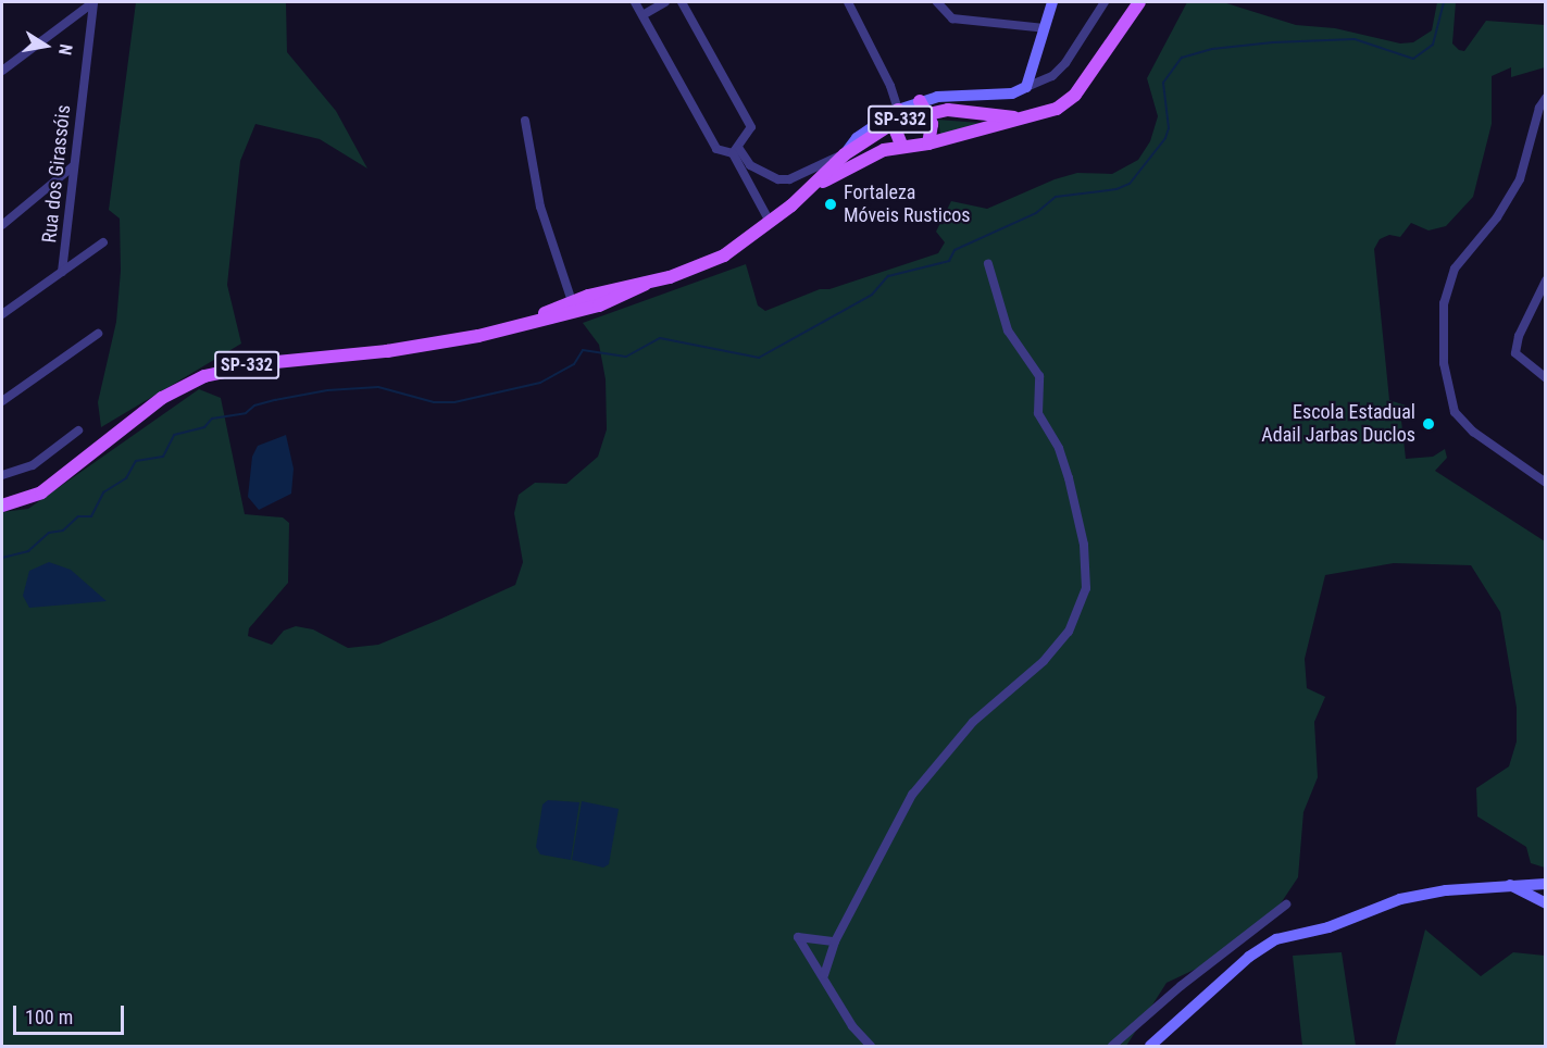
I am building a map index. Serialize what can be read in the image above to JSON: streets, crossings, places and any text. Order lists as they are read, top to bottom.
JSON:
{
  "streets": {
    "main road": ["SP-332"],
    "street": ["Rua dos Girassóis"]
  },
  "places": ["Fortaleza Móveis Rusticos", "Escola Estadual Adail Jarbas Duclos"],
  "scale_bar": "100 m",
  "north": "right"
}
